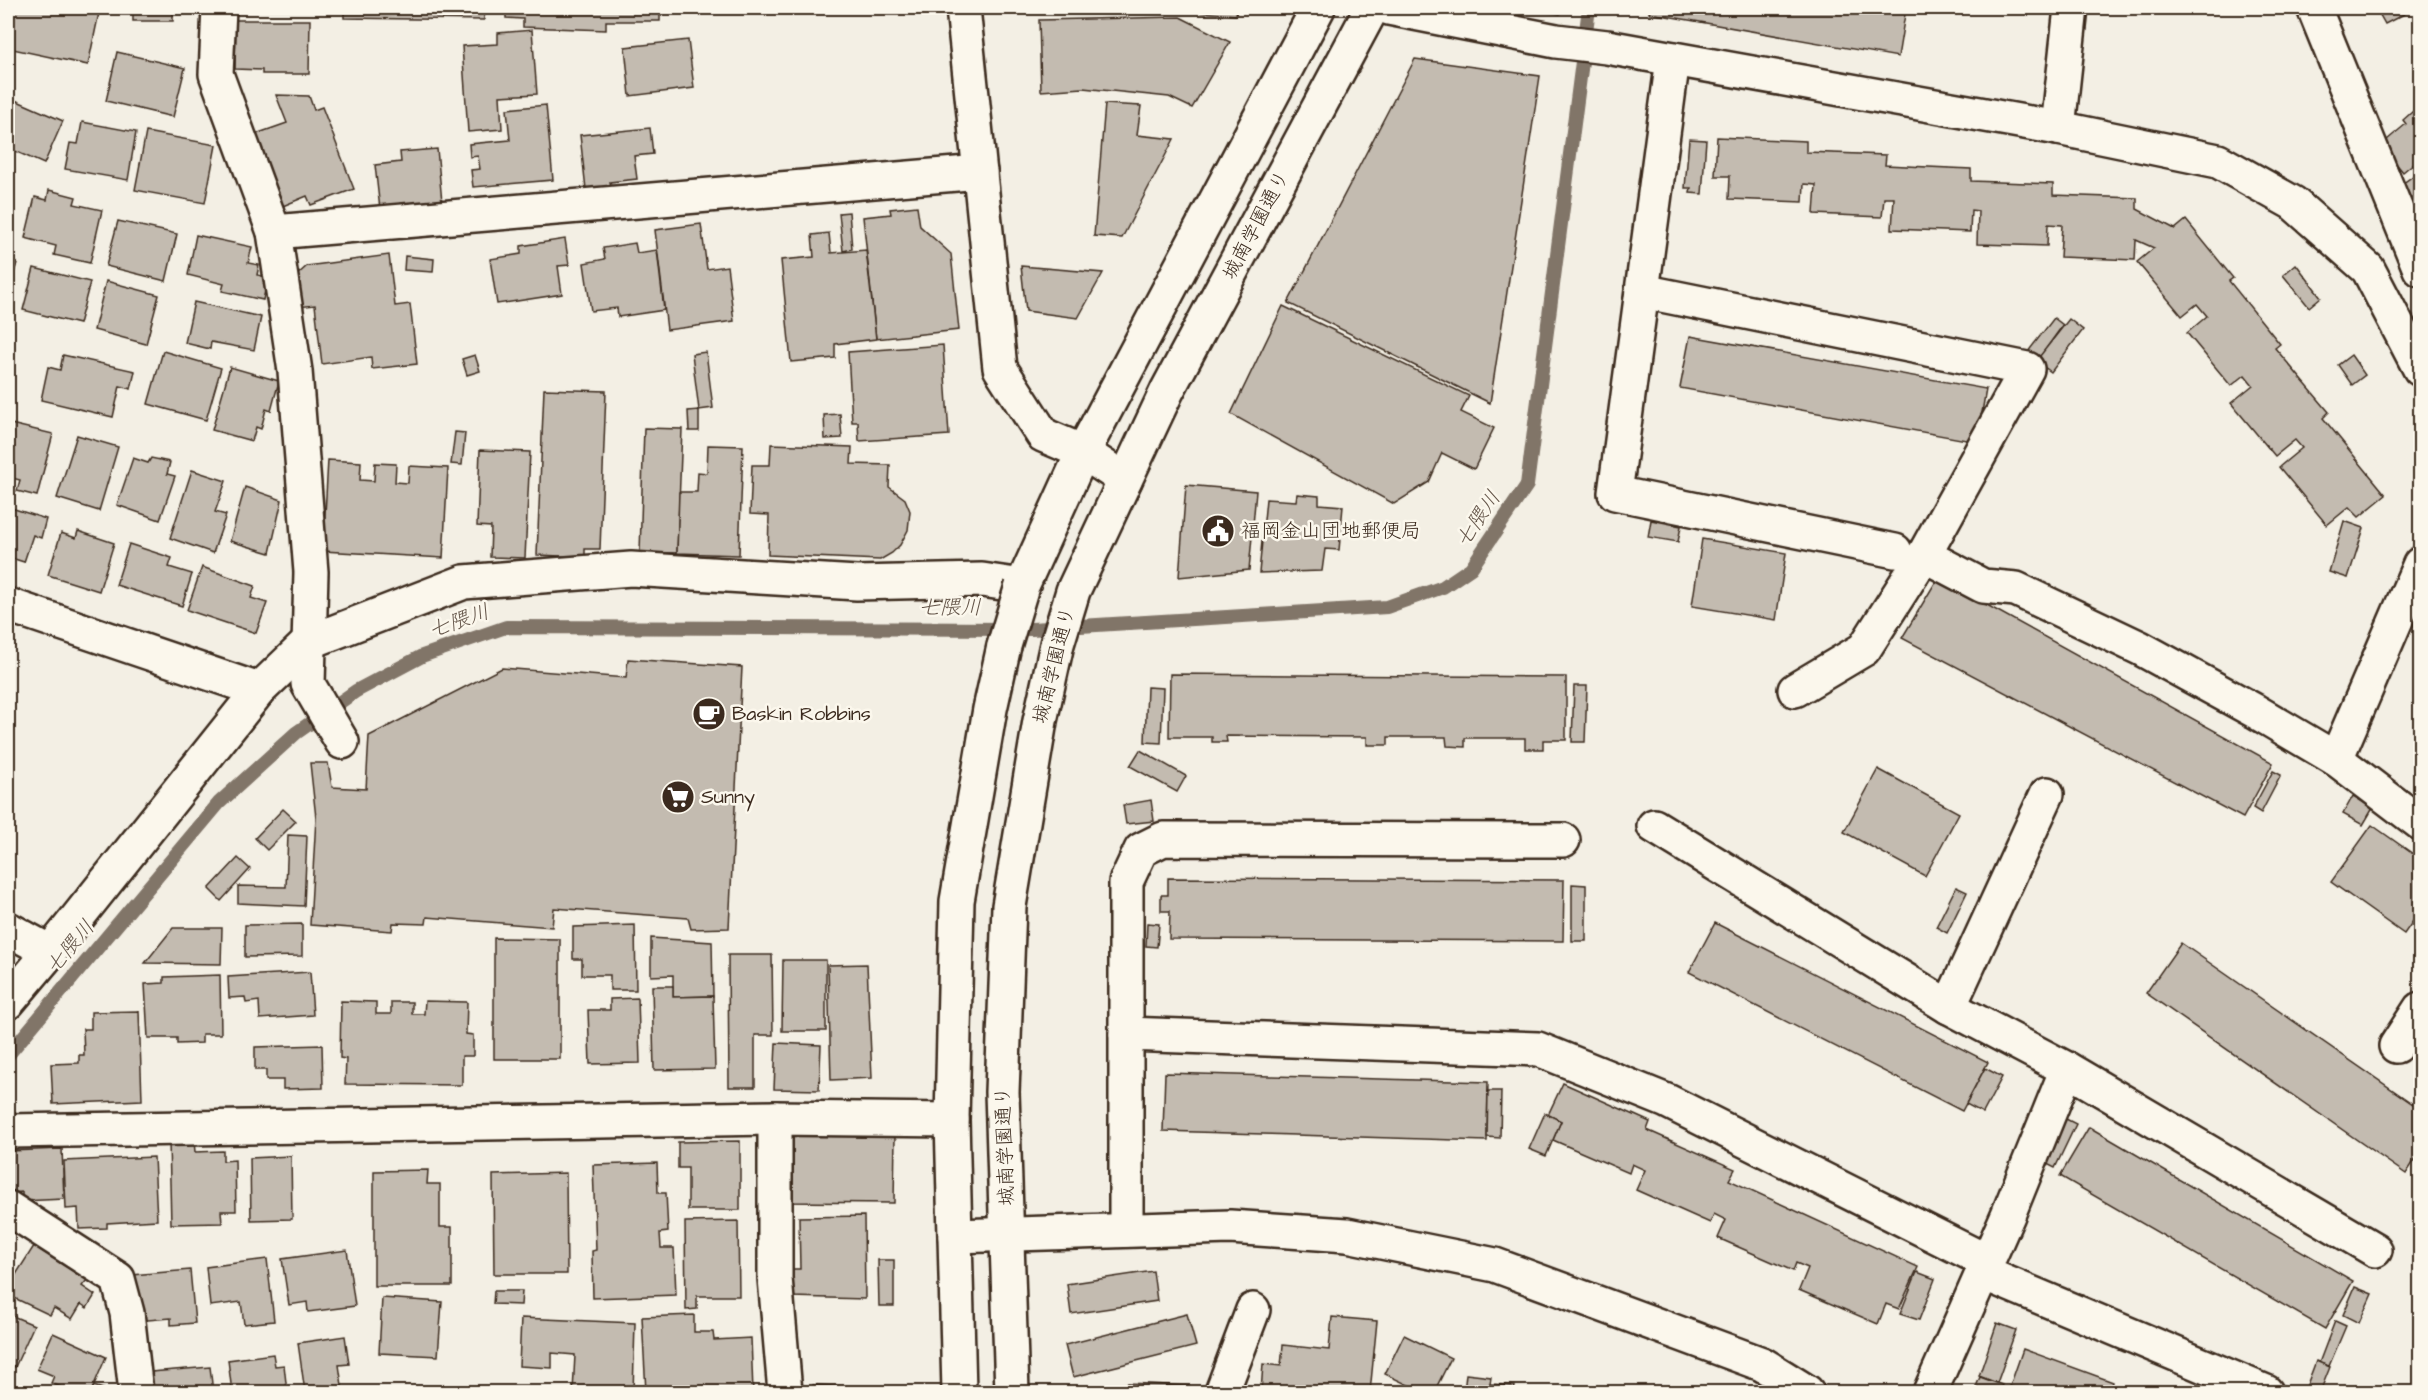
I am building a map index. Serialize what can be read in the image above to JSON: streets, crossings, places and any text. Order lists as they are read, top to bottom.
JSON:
{
  "streets": {
    "street": ["城南学園通り"]
  },
  "water": ["七隈川"],
  "places": {
    "public building": ["福岡金山団地郵便局"],
    "cafe": ["Baskin Robbins"],
    "supermarket": ["Sunny"]
  }
}
